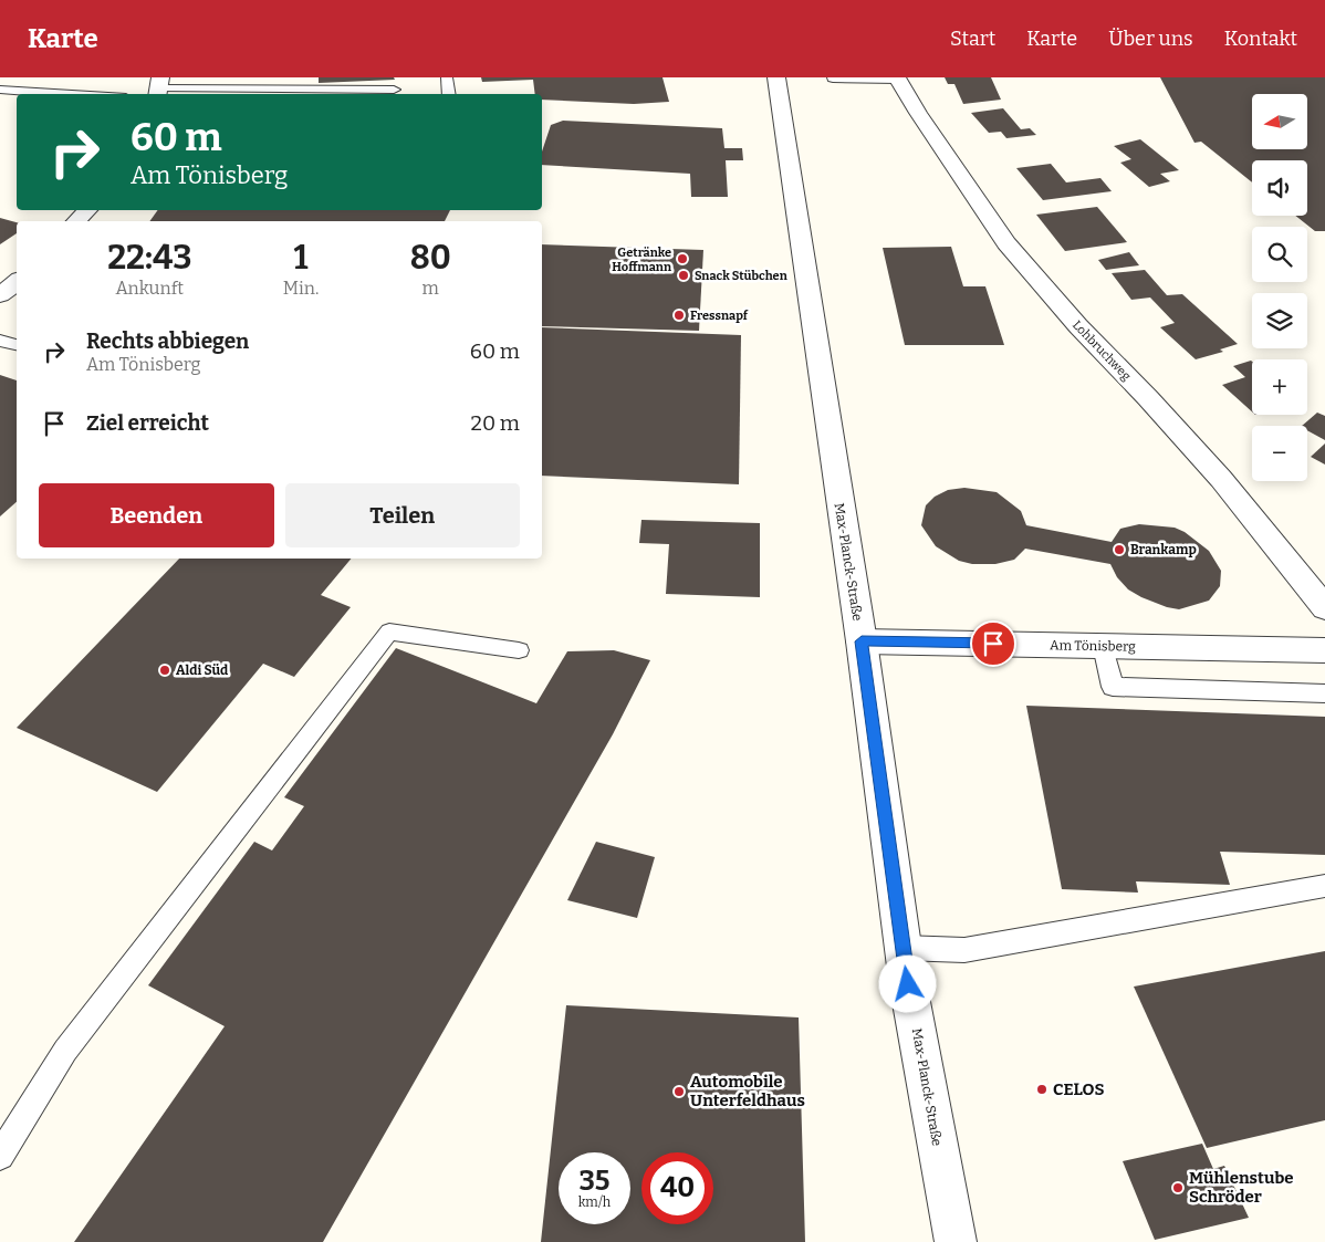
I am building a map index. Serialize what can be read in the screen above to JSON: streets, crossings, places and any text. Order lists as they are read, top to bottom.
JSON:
{
  "streets": {
    "street": ["Lohbruchweg", "Max-Planck-Straße", "Am Tönisberg"]
  },
  "crossings": [
    ["Max-Planck-Straße", "Am Tönisberg"]
  ],
  "places": [
    "Getränke Hoffmann",
    "Snack Stübchen",
    "Fressnapf",
    "Brankamp",
    "Aldi Süd",
    "CELOS",
    "Automobile Unterfeldhaus",
    "Mühlenstube Schröder"
  ],
  "north": "left",
  "page": {
    "header": "Karte",
    "nav": [
      "Start",
      "Karte",
      "Über uns",
      "Kontakt"
    ],
    "map_buttons": ["+", "−"],
    "turn": ["60 m", "Am Tönisberg"],
    "eta": [
      "22:43",
      "Ankunft",
      "1",
      "Min.",
      "80",
      "m"
    ],
    "list": [
      {
        "name": "Rechts abbiegen",
        "note": "Am Tönisberg",
        "value": "60 m"
      },
      {
        "name": "Ziel erreicht",
        "value": "20 m"
      }
    ],
    "buttons": ["Beenden", "Teilen"],
    "speed": "35 km/h",
    "limit": "40"
  }
}
